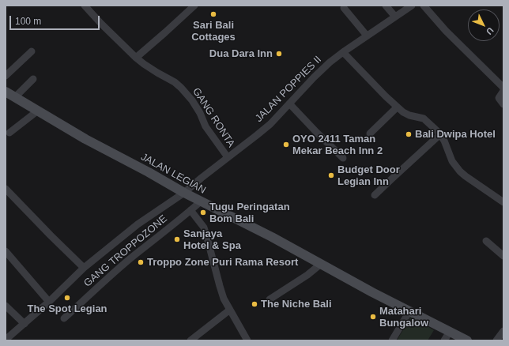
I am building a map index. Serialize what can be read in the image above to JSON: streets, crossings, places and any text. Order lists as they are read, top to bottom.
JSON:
{
  "streets": {
    "main road": ["JALAN LEGIAN"],
    "street": ["JALAN POPPIES II", "GANG RONTA", "GANG TROPPOZONE"]
  },
  "crossings": [
    ["JALAN POPPIES II", "GANG RONTA"],
    ["JALAN POPPIES II", "JALAN LEGIAN"],
    ["JALAN LEGIAN", "GANG TROPPOZONE"]
  ],
  "places": [
    "Sari Bali Cottages",
    "Dua Dara Inn",
    "Bali Dwipa Hotel",
    "OYO 2411 Taman Mekar Beach Inn 2",
    "Budget Door Legian Inn",
    "Tugu Peringatan Bom Bali",
    "Sanjaya Hotel & Spa",
    "Troppo Zone Puri Rama Resort",
    "The Spot Legian",
    "The Niche Bali",
    "Matahari Bungalow"
  ],
  "scale_bar": "100 m",
  "north": "bottom right"
}
